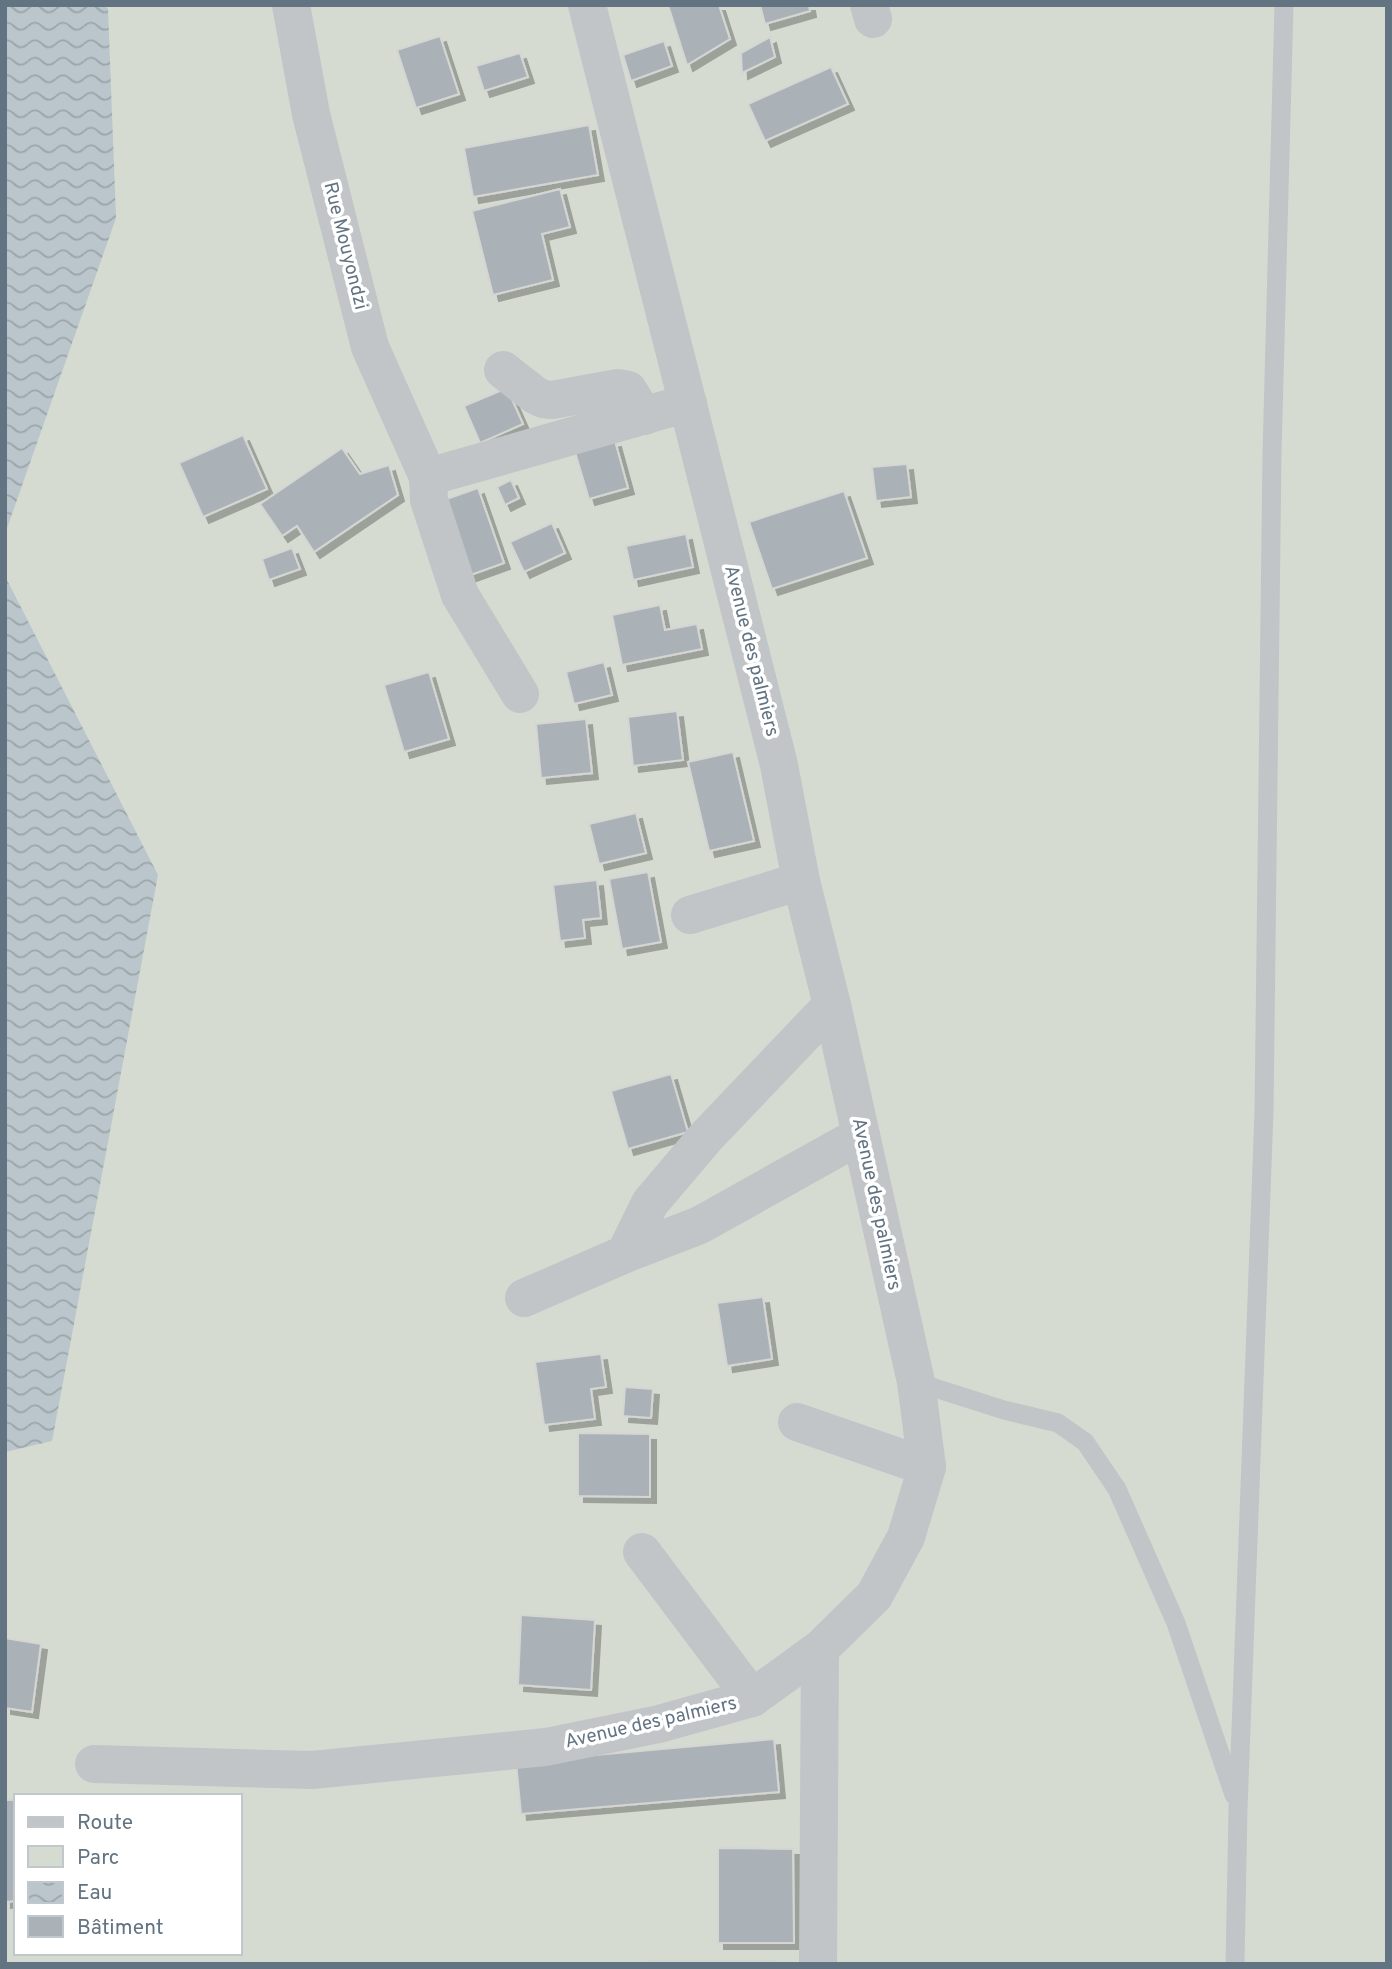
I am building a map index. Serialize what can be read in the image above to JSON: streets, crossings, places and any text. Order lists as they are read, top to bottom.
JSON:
{
  "streets": {
    "street": ["Rue Mouyondzi", "Avenue des palmiers"]
  },
  "legend": [
    "Route",
    "Parc",
    "Eau",
    "Bâtiment"
  ]
}
